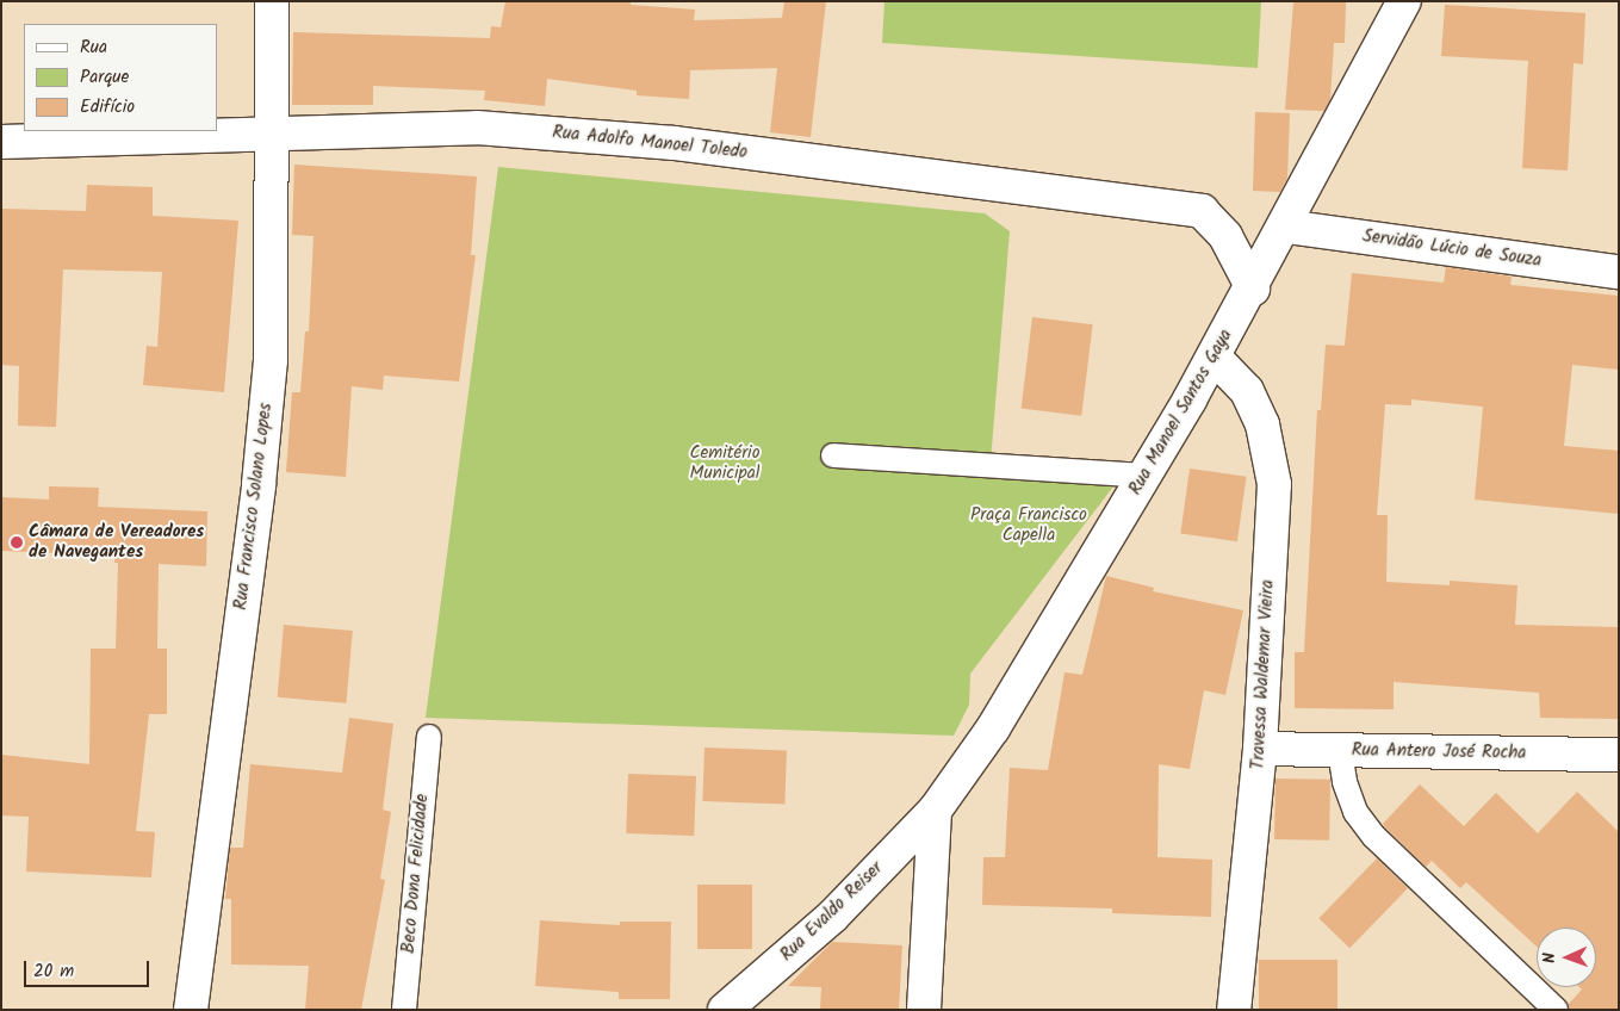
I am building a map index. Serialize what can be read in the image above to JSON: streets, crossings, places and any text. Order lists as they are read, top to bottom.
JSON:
{
  "streets": {
    "street": [
      "Rua Adolfo Manoel Toledo",
      "Servidão Lúcio de Souza",
      "Rua Manoel Santos Gaya",
      "Rua Francisco Solano Lopes",
      "Travessa Waldemar Vieira",
      "Rua Antero José Rocha",
      "Rua Evaldo Reiser"
    ],
    "lane": ["Beco Dona Felicidade"]
  },
  "crossings": [
    ["Rua Adolfo Manoel Toledo", "Rua Manoel Santos Gaya"],
    ["Rua Adolfo Manoel Toledo", "Rua Francisco Solano Lopes"],
    ["Servidão Lúcio de Souza", "Rua Manoel Santos Gaya"],
    ["Rua Manoel Santos Gaya", "Travessa Waldemar Vieira"],
    ["Rua Manoel Santos Gaya", "Rua Evaldo Reiser"],
    ["Travessa Waldemar Vieira", "Rua Antero José Rocha"]
  ],
  "parks": ["Cemitério Municipal", "Praça Francisco Capella"],
  "places": ["Câmara de Vereadores de Navegantes"],
  "legend": ["Rua", "Parque", "Edifício"],
  "scale_bar": "20 m",
  "north": "left"
}
